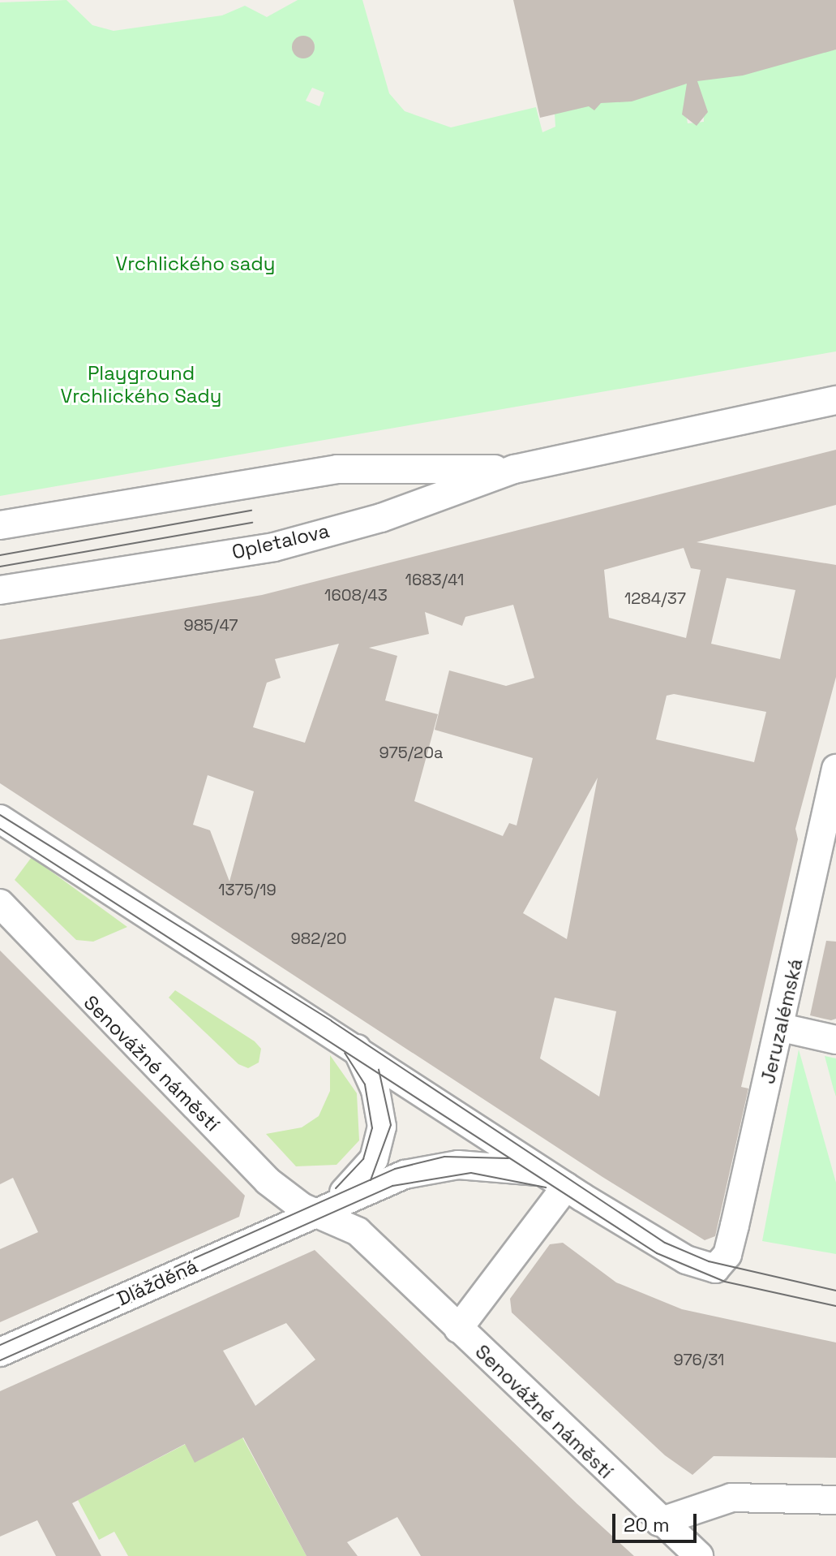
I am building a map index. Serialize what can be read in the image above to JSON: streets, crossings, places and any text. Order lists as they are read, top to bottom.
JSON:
{
  "streets": {
    "street": [
      "Opletalova",
      "Jeruzalémská",
      "Senovážné náměstí",
      "Dlážděná"
    ]
  },
  "crossings": [
    ["Jeruzalémská", "Senovážné náměstí"],
    ["Senovážné náměstí", "Dlážděná"]
  ],
  "parks": ["Vrchlického sady", "Playground Vrchlického Sady"],
  "house_numbers": [
    "1683/41",
    "1608/43",
    "1284/37",
    "985/47",
    "975/20a",
    "1375/19",
    "982/20",
    "976/31"
  ],
  "scale_bar": "20 m"
}
